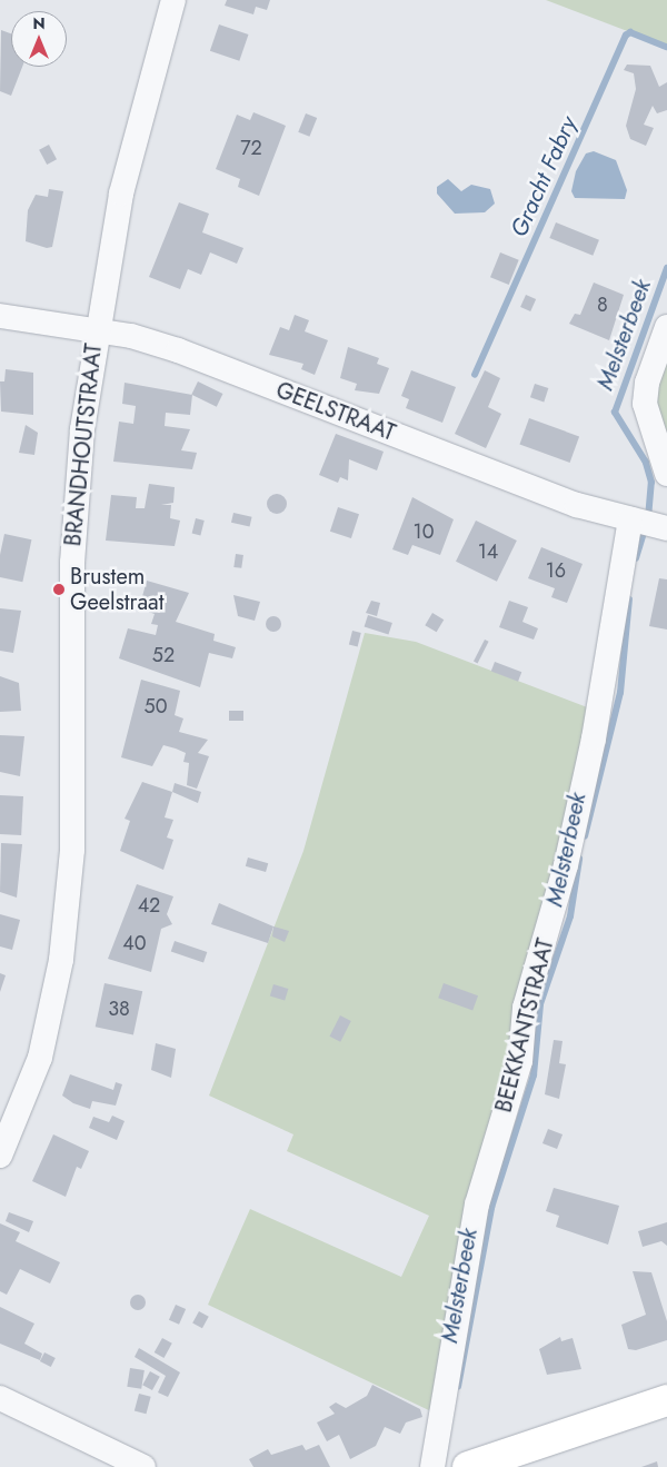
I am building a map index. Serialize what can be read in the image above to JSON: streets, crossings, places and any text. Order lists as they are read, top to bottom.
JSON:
{
  "streets": {
    "street": ["GEELSTRAAT", "BRANDHOUTSTRAAT", "BEEKKANTSTRAAT"]
  },
  "crossings": [
    ["GEELSTRAAT", "BRANDHOUTSTRAAT"],
    ["GEELSTRAAT", "BEEKKANTSTRAAT"]
  ],
  "water": ["Gracht Fabry", "Melsterbeek"],
  "places": ["Brustem Geelstraat"],
  "house_numbers": [
    "72",
    "8",
    "10",
    "14",
    "16",
    "52",
    "50",
    "42",
    "40",
    "38"
  ],
  "north": "top"
}
